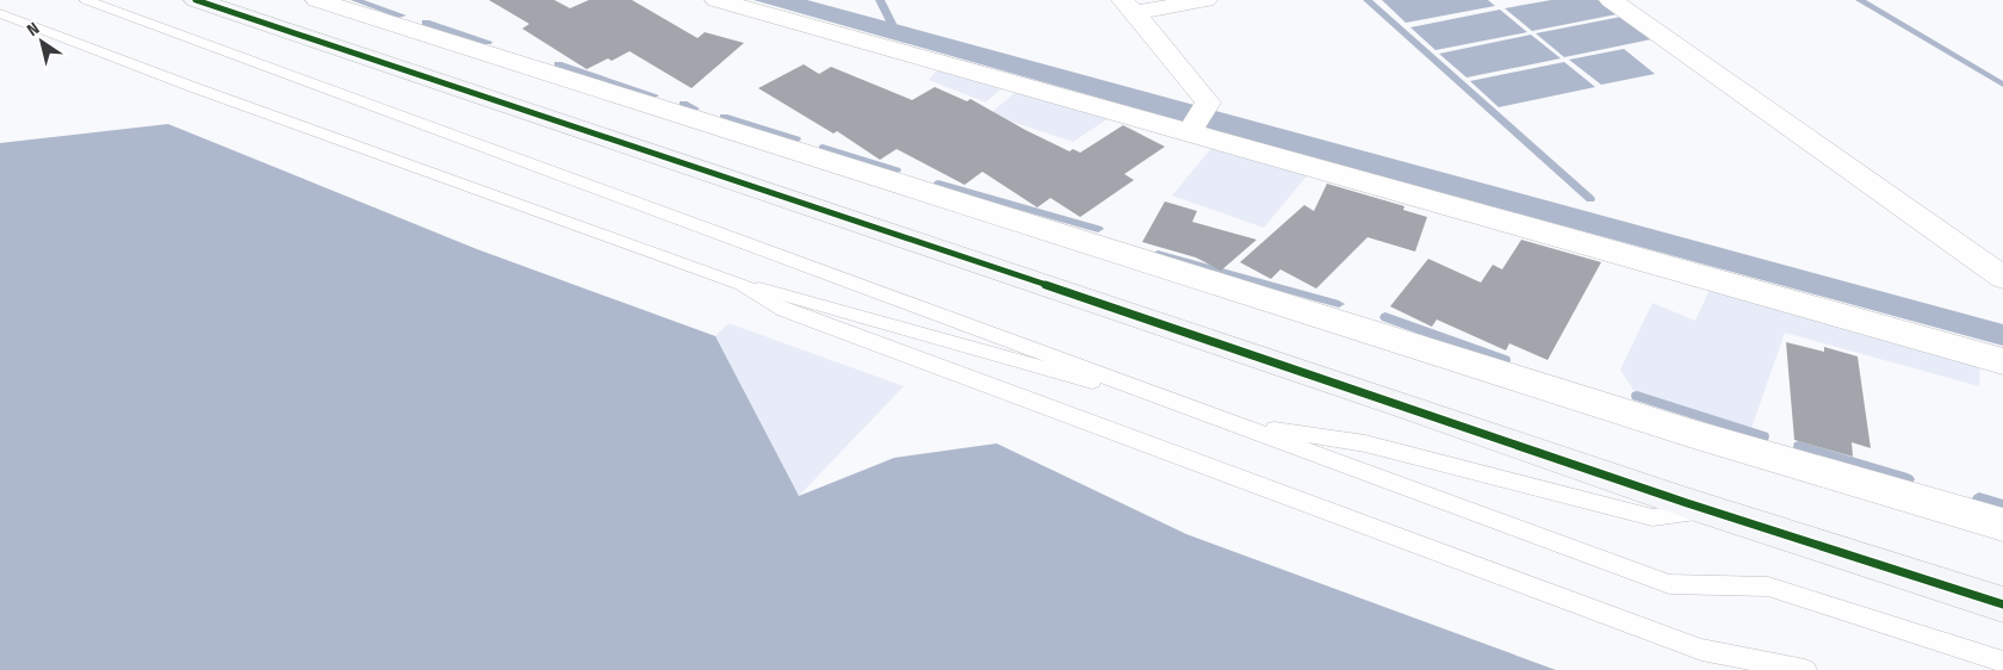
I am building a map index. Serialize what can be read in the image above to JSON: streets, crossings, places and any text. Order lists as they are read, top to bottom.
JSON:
{
  "north": "top left"
}
